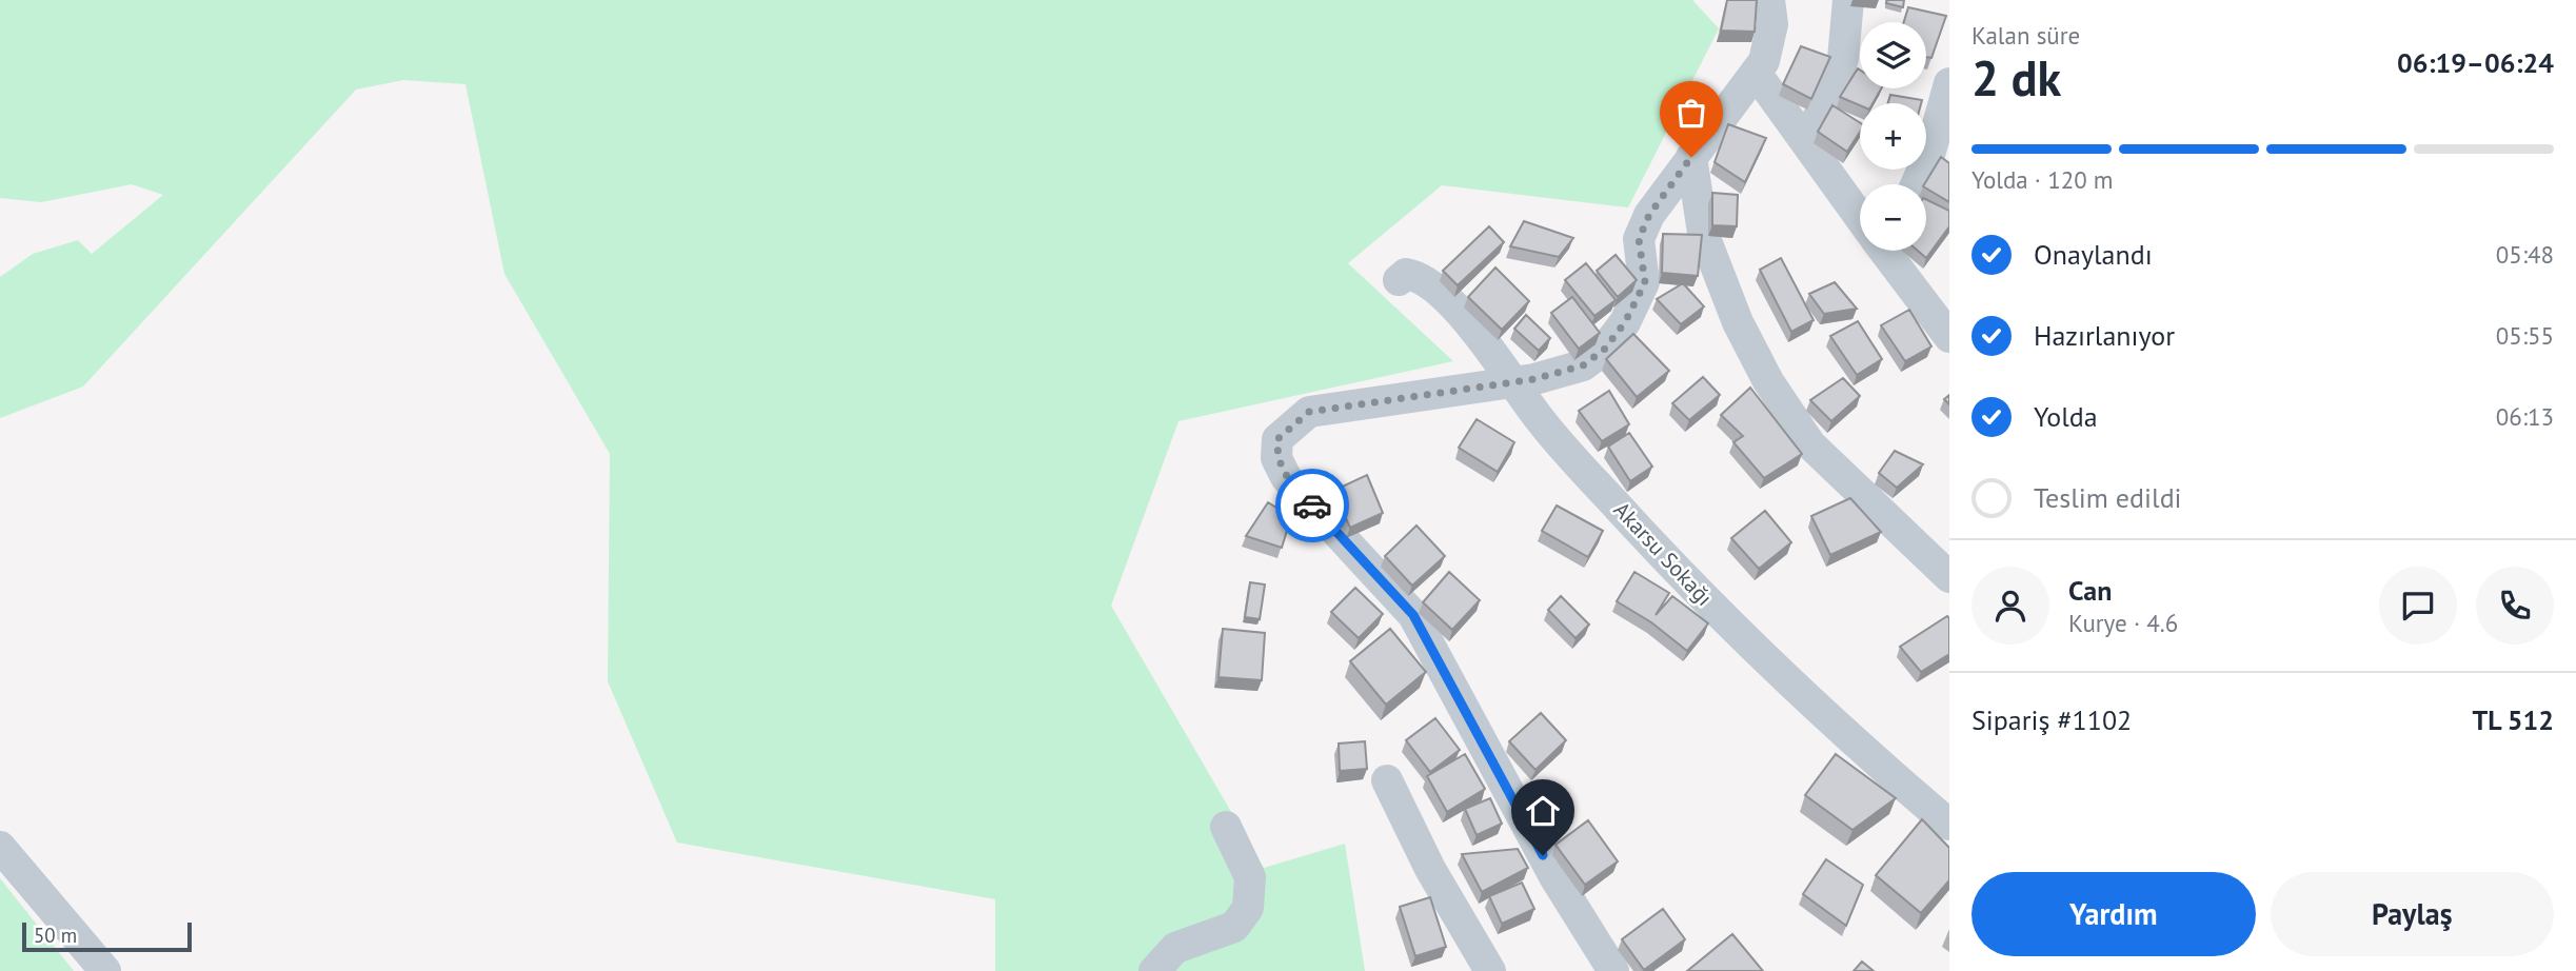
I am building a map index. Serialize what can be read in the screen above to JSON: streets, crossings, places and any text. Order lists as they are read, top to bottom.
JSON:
{
  "streets": {
    "street": ["Akarsu Sokağı"]
  },
  "scale_bar": "50 m",
  "page": {
    "heading": ["2 dk", "Kalan süre", "06:19–06:24"],
    "panel": [
      "Can",
      "Kurye · 4.6",
      "Sipariş #1102",
      "TL 512"
    ],
    "map_buttons": ["+", "−"],
    "bar": "Yolda · 120 m",
    "list": [
      ["Onaylandı", "05:48"],
      ["Hazırlanıyor", "05:55"],
      ["Yolda", "06:13"],
      "Teslim edildi"
    ],
    "buttons": ["Yardım", "Paylaş"],
    "scale": "50 m"
  }
}
